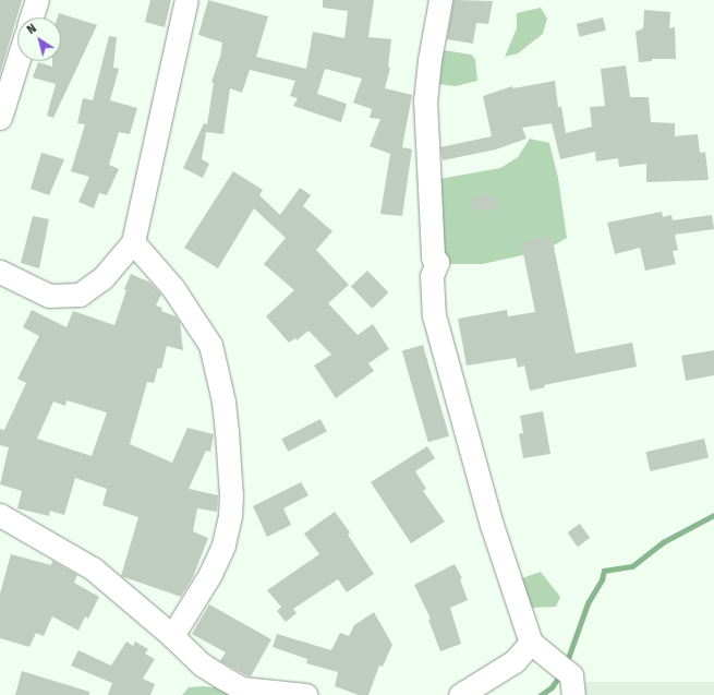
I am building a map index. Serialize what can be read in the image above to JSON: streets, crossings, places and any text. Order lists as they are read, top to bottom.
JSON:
{
  "north": "top left"
}
